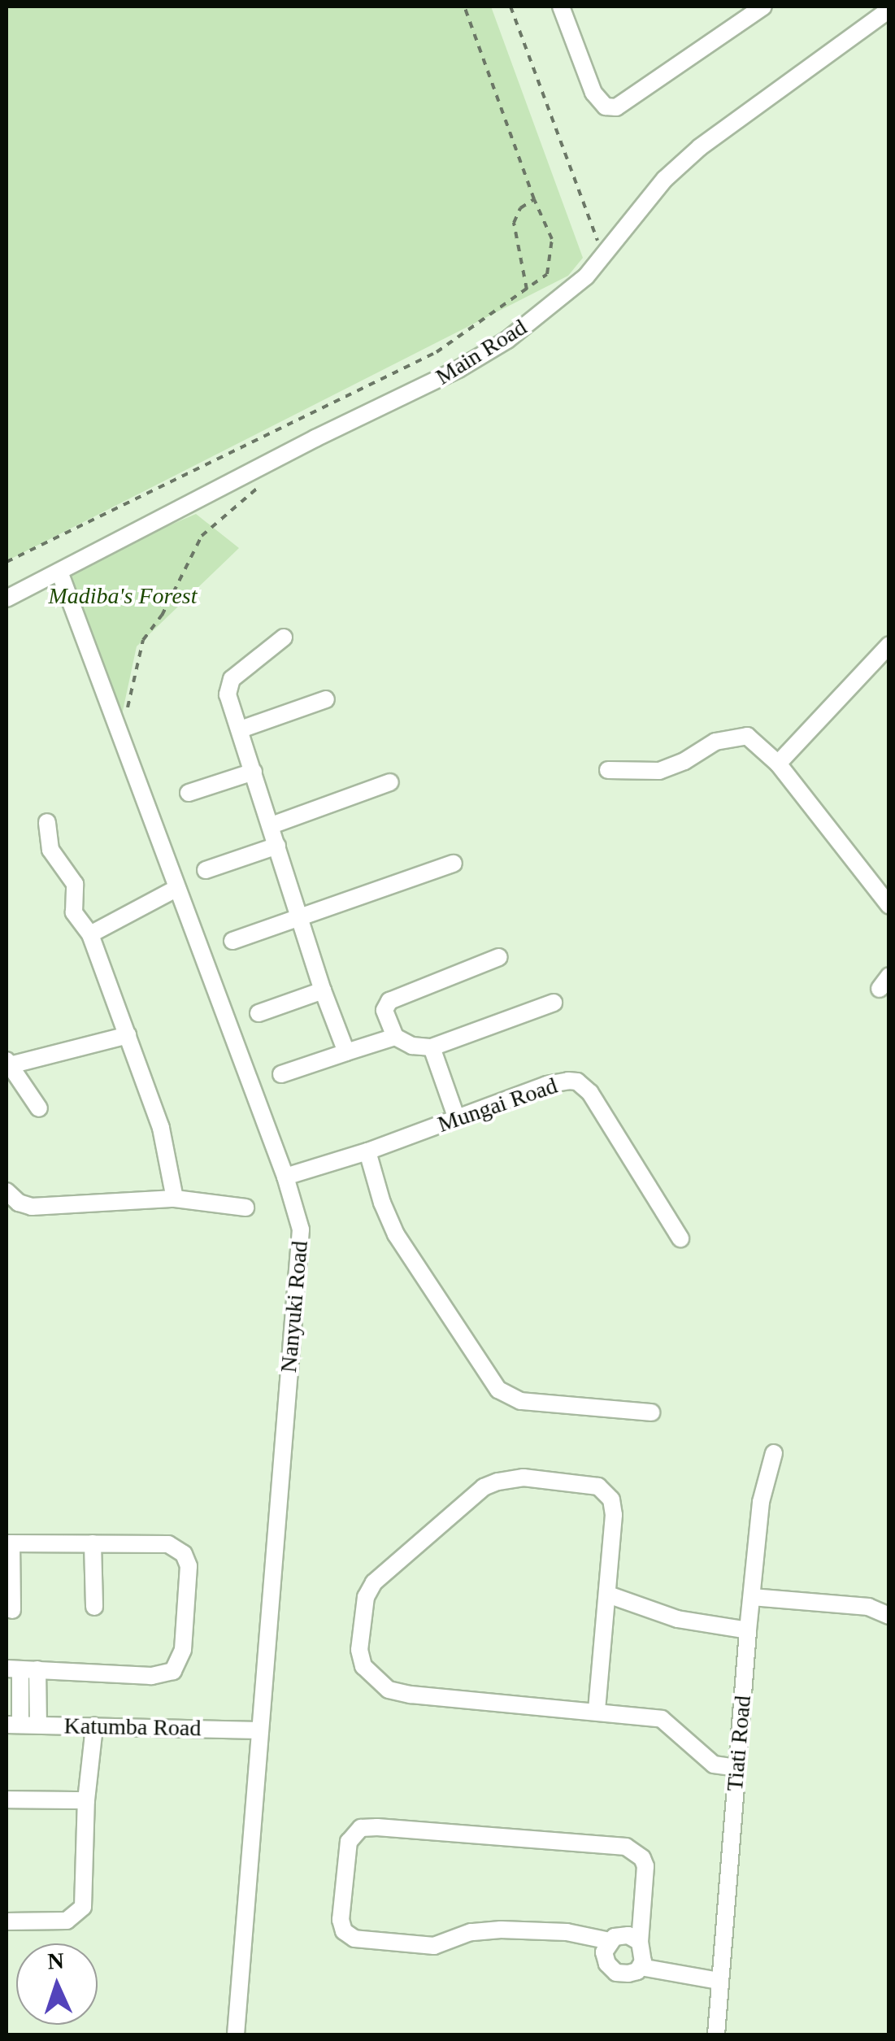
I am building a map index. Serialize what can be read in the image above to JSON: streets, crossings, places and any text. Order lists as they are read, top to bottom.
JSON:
{
  "streets": {
    "street": [
      "Main Road",
      "Mungai Road",
      "Nanyuki Road",
      "Katumba Road",
      "Tiati Road"
    ]
  },
  "crossings": [
    ["Main Road", "Nanyuki Road"],
    ["Mungai Road", "Nanyuki Road"],
    ["Nanyuki Road", "Katumba Road"]
  ],
  "parks": ["Madiba's Forest"],
  "north": "top"
}
